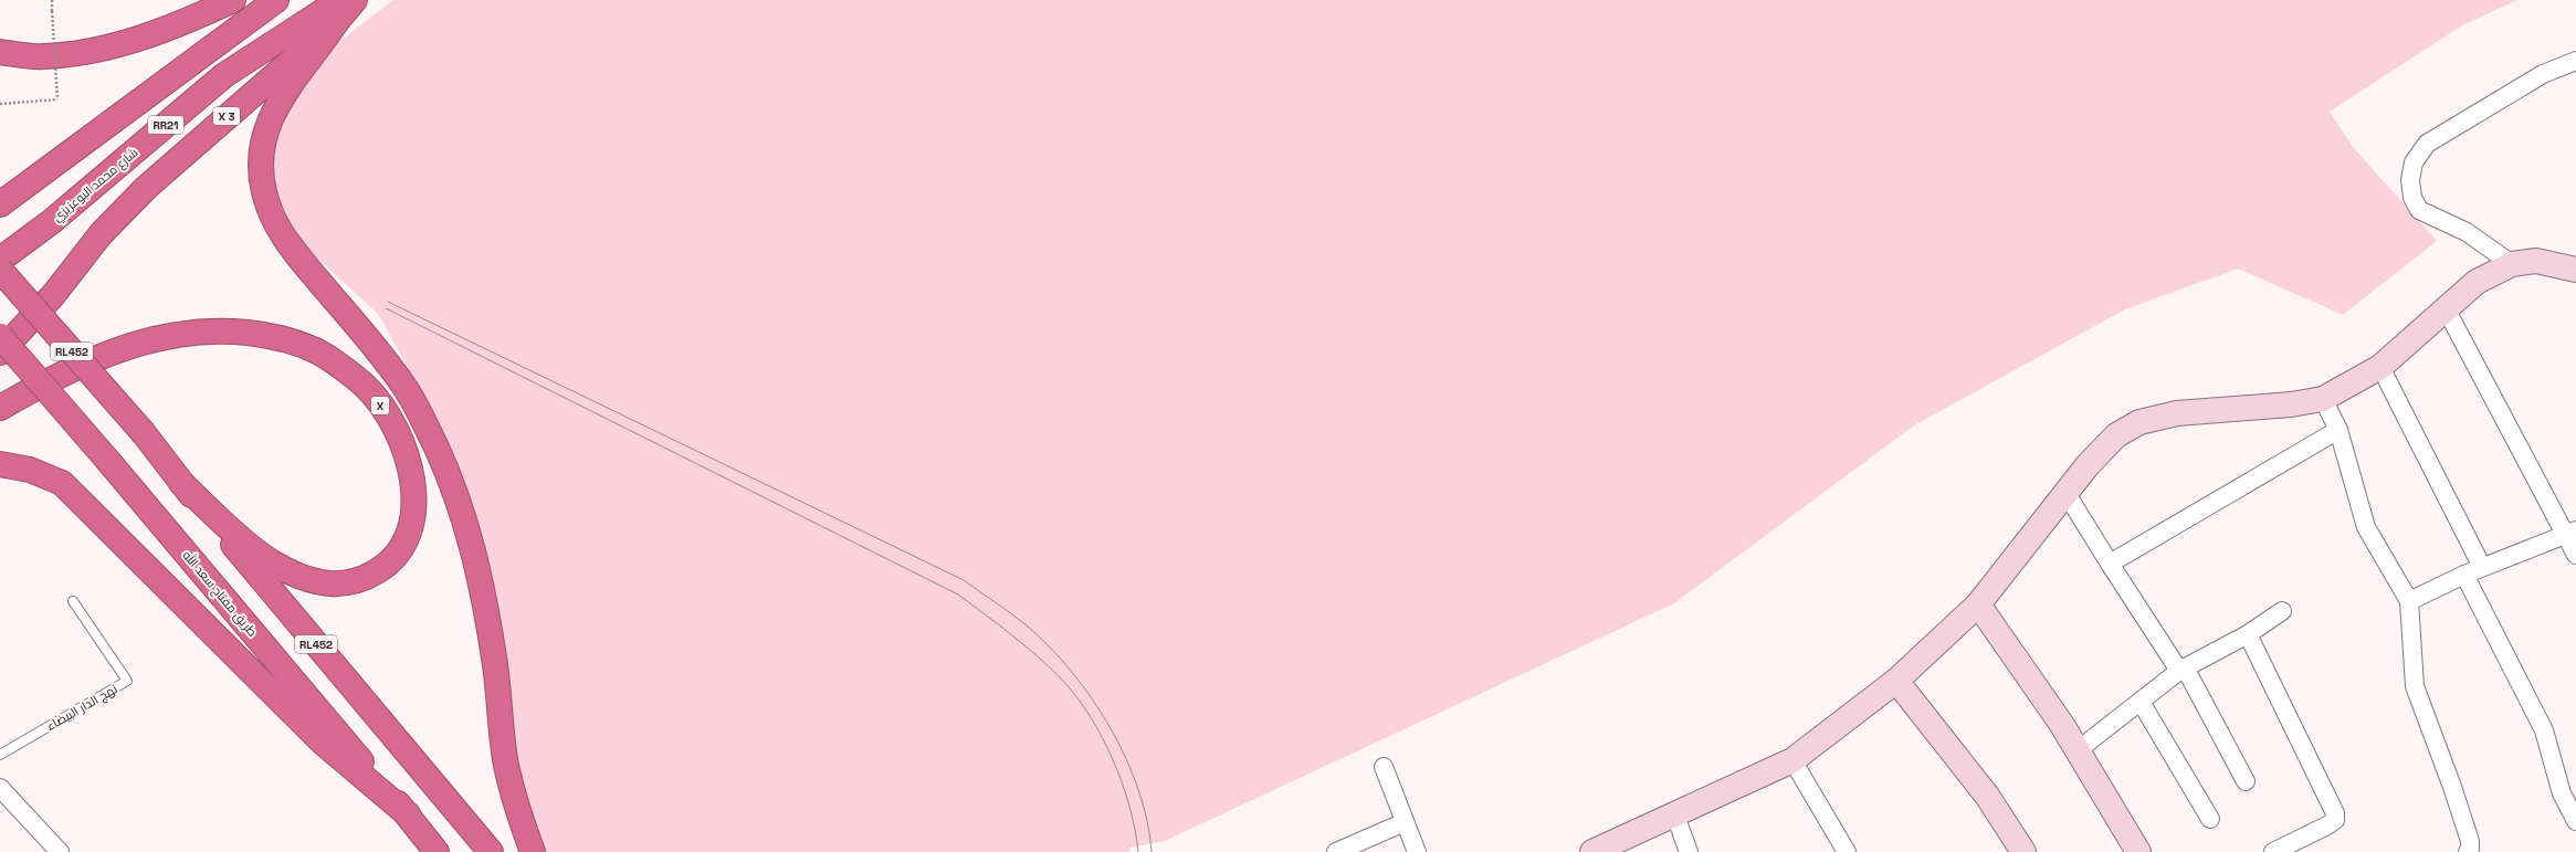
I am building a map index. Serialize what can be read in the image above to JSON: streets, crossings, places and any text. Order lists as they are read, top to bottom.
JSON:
{
  "streets": {
    "highway": [
      "X 3",
      "RR21",
      "شارع محمد البوعزيزي",
      "RL452",
      "X",
      "طريق مفتاح سعد الله"
    ],
    "lane": ["نهج الدار البيضاء"]
  },
  "crossings": [
    ["X 3", "شارع محمد البوعزيزي"],
    ["RL452", "X"]
  ]
}
